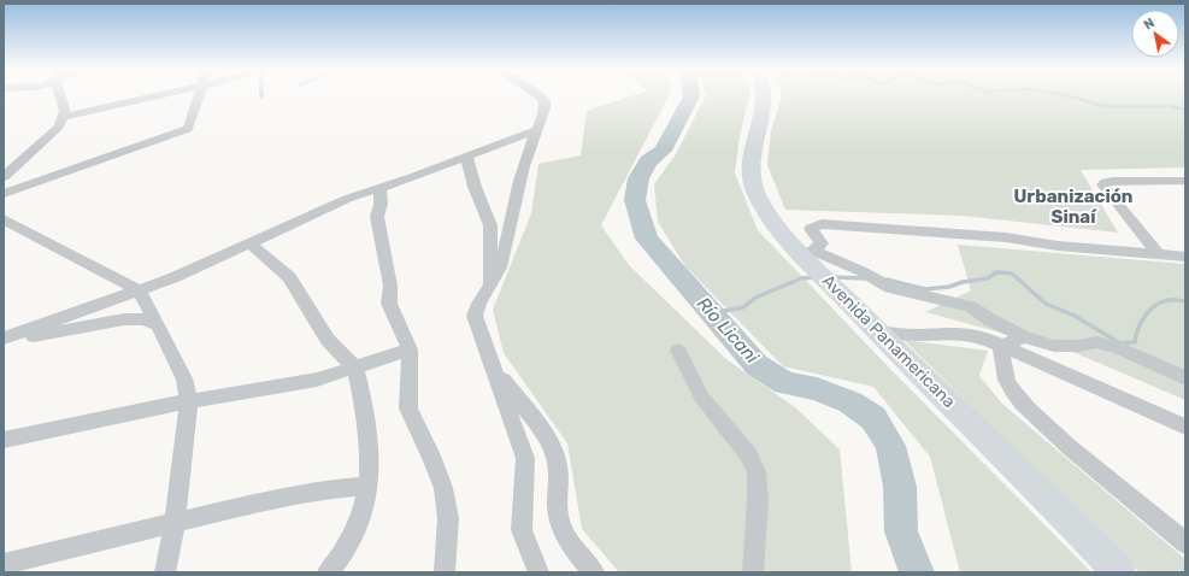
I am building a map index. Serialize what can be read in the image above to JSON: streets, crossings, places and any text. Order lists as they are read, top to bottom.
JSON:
{
  "streets": {
    "main road": ["Avenida Panamericana"]
  },
  "districts": ["Urbanización Sinaí"],
  "water": ["Río Licani"],
  "north": "top left"
}
